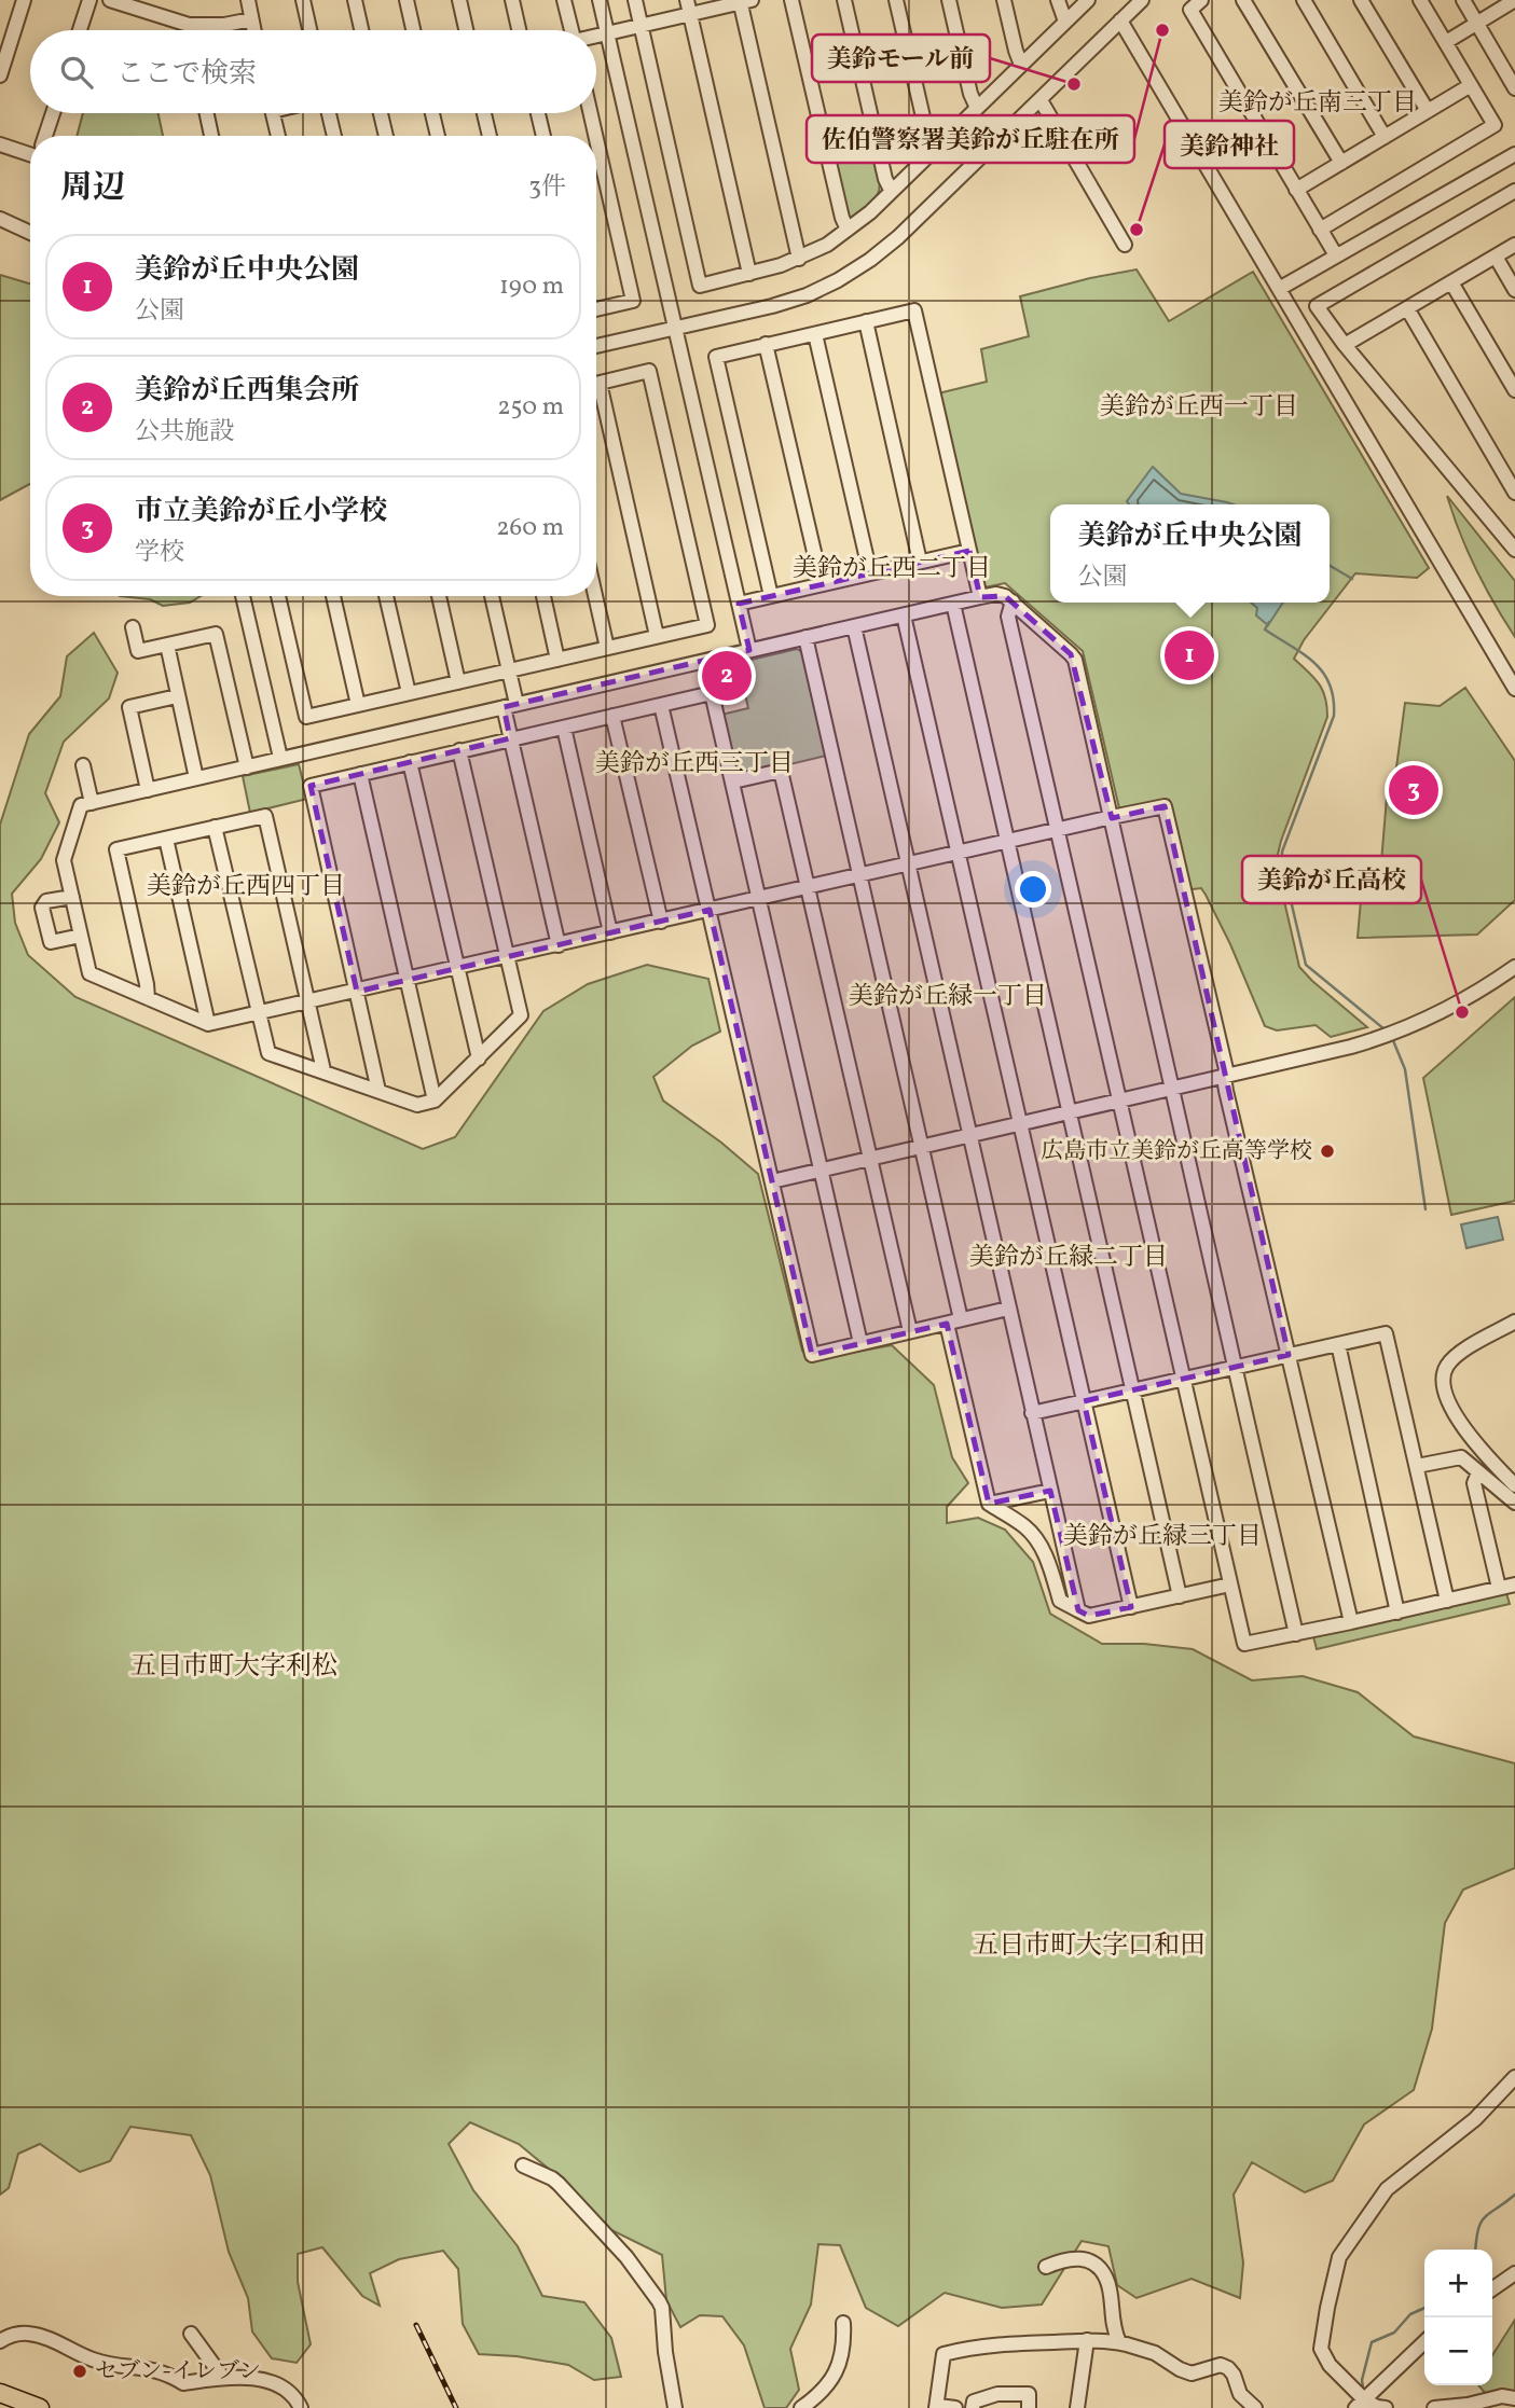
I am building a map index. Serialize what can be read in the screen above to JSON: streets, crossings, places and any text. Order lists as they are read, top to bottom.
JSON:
{
  "districts": [
    "美鈴が丘南三丁目",
    "美鈴が丘西一丁目",
    "美鈴が丘西二丁目",
    "美鈴が丘西三丁目",
    "美鈴が丘西四丁目",
    "美鈴が丘緑一丁目",
    "美鈴が丘緑二丁目",
    "美鈴が丘緑三丁目",
    "五日市町大字利松",
    "五日市町大字口和田"
  ],
  "places": [
    "佐伯警察署美鈴が丘駐在所",
    "美鈴モール前",
    "美鈴神社",
    "美鈴が丘高校",
    "広島市立美鈴が丘高等学校",
    "セブン-イレブン"
  ],
  "page": {
    "search": "ここで検索",
    "heading": ["周辺", "3件"],
    "list": [
      {
        "mark": "1",
        "name": "美鈴が丘中央公園",
        "note": "公園",
        "value": "190 m"
      },
      {
        "mark": "2",
        "name": "美鈴が丘西集会所",
        "note": "公共施設",
        "value": "250 m"
      },
      {
        "mark": "3",
        "name": "市立美鈴が丘小学校",
        "note": "学校",
        "value": "260 m"
      }
    ],
    "popup": ["美鈴が丘中央公園", "公園"],
    "pins": ["1", "2", "3"],
    "map_buttons": ["+", "−"]
  }
}
